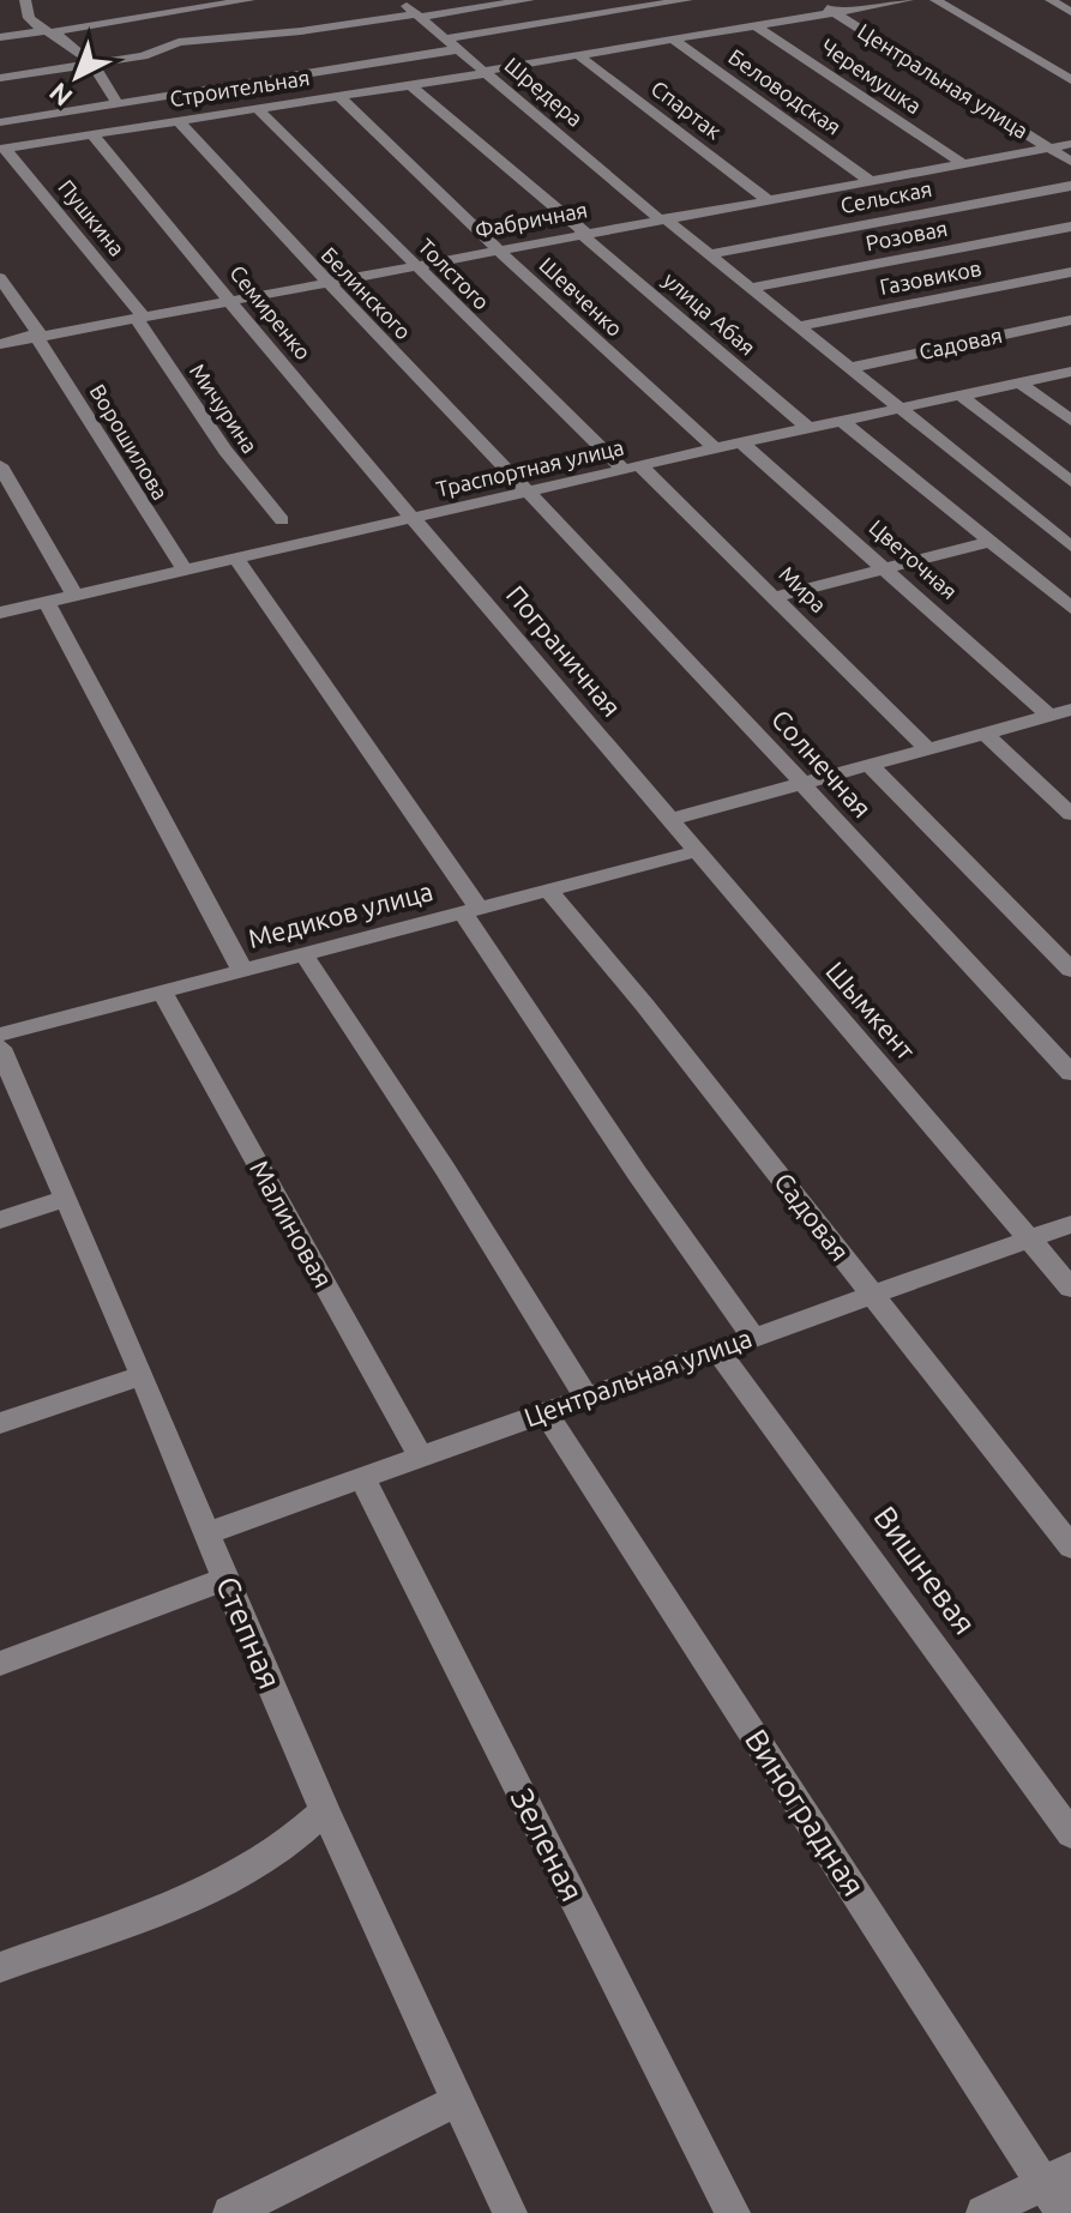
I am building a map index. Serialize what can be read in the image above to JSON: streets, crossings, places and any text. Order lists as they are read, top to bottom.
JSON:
{
  "streets": {
    "street": [
      "Черемушка",
      "Центральная улица",
      "Строительная",
      "Шредера",
      "Беловодская",
      "Спартак",
      "Сельская",
      "Пушкина",
      "Фабричная",
      "Розовая",
      "Толстого",
      "Газовиков",
      "Белинского",
      "Шевченко",
      "Семиренко",
      "улица Абая",
      "Садовая",
      "Мичурина",
      "Ворошилова",
      "Траспортная улица",
      "Цветочная",
      "Мира",
      "Пограничная",
      "Солнечная",
      "Медиков улица",
      "Шымкент",
      "Малиновая",
      "Вишневая",
      "Степная",
      "Виноградная",
      "Зеленая"
    ]
  },
  "crossings": [
    ["Черемушка", "Строительная"],
    ["Черемушка", "Фабричная"],
    ["Центральная улица", "Строительная"],
    ["Центральная улица", "Фабричная"],
    ["Центральная улица", "Садовая"],
    ["Центральная улица", "Шымкент"],
    ["Центральная улица", "Малиновая"],
    ["Центральная улица", "Вишневая"],
    ["Центральная улица", "Степная"],
    ["Центральная улица", "Виноградная"],
    ["Центральная улица", "Зеленая"],
    ["Строительная", "Шредера"],
    ["Строительная", "Беловодская"],
    ["Строительная", "Спартак"],
    ["Строительная", "Пушкина"],
    ["Строительная", "Толстого"],
    ["Строительная", "Белинского"],
    ["Строительная", "Шевченко"],
    ["Строительная", "Семиренко"],
    ["Строительная", "улица Абая"],
    ["Шредера", "Сельская"],
    ["Шредера", "Фабричная"],
    ["Шредера", "Розовая"],
    ["Шредера", "Газовиков"],
    ["Шредера", "Садовая"],
    ["Шредера", "Траспортная улица"],
    ["Беловодская", "Фабричная"],
    ["Спартак", "Фабричная"],
    ["Пушкина", "Фабричная"],
    ["Пушкина", "Мичурина"],
    ["Фабричная", "Толстого"],
    ["Фабричная", "Белинского"],
    ["Фабричная", "Шевченко"],
    ["Фабричная", "Семиренко"],
    ["Фабричная", "улица Абая"],
    ["Фабричная", "Мичурина"],
    ["Фабричная", "Ворошилова"],
    ["Толстого", "Траспортная улица"],
    ["Толстого", "Мира"],
    ["Белинского", "Траспортная улица"],
    ["Белинского", "Солнечная"],
    ["Шевченко", "Траспортная улица"],
    ["Семиренко", "Траспортная улица"],
    ["Семиренко", "Пограничная"],
    ["улица Абая", "Траспортная улица"],
    ["Садовая", "Медиков улица"],
    ["Ворошилова", "Траспортная улица"],
    ["Траспортная улица", "Цветочная"],
    ["Траспортная улица", "Мира"],
    ["Траспортная улица", "Пограничная"],
    ["Траспортная улица", "Солнечная"],
    ["Пограничная", "Шымкент"],
    ["Медиков улица", "Шымкент"],
    ["Медиков улица", "Малиновая"]
  ],
  "north": "bottom left"
}
